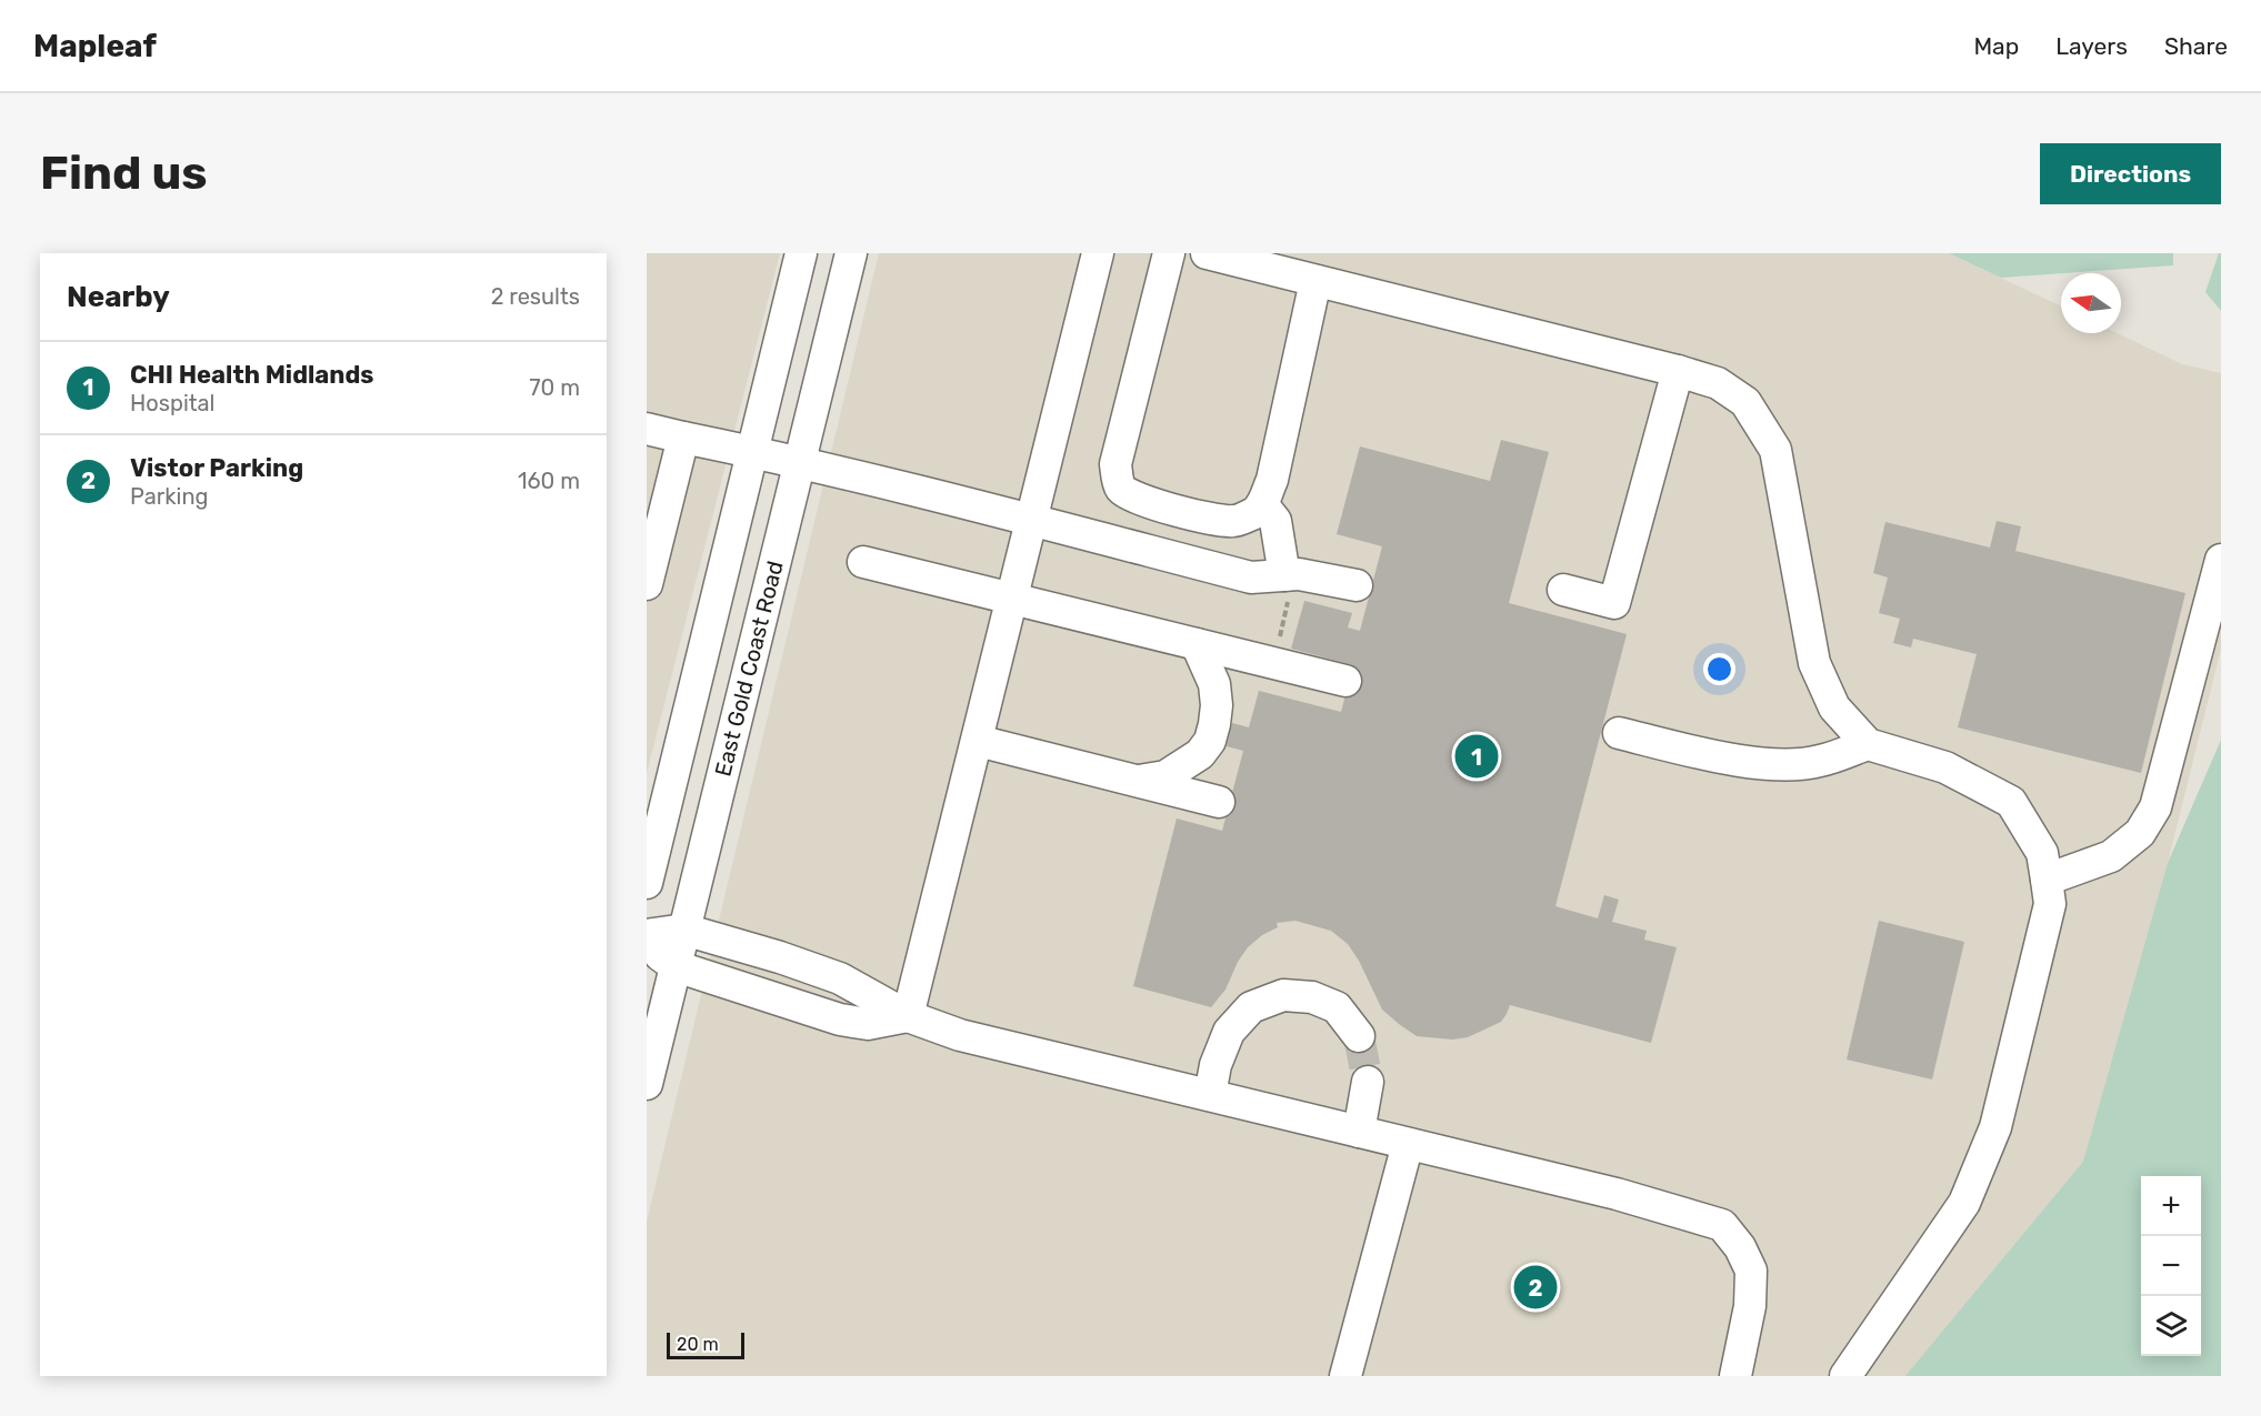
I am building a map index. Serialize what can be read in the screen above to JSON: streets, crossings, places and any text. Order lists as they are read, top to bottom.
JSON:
{
  "streets": {
    "street": ["East Gold Coast Road"]
  },
  "scale_bar": "20 m",
  "north": "left",
  "page": {
    "header": "Mapleaf",
    "nav": ["Map", "Layers", "Share"],
    "buttons": "Directions",
    "title": "Find us",
    "heading": ["Nearby", "2 results"],
    "list": [
      {
        "mark": "1",
        "name": "CHI Health Midlands",
        "note": "Hospital",
        "value": "70 m"
      },
      {
        "mark": "2",
        "name": "Vistor Parking",
        "note": "Parking",
        "value": "160 m"
      }
    ],
    "pins": ["1", "2"],
    "map_buttons": ["+", "−"],
    "scale": "20 m"
  }
}
